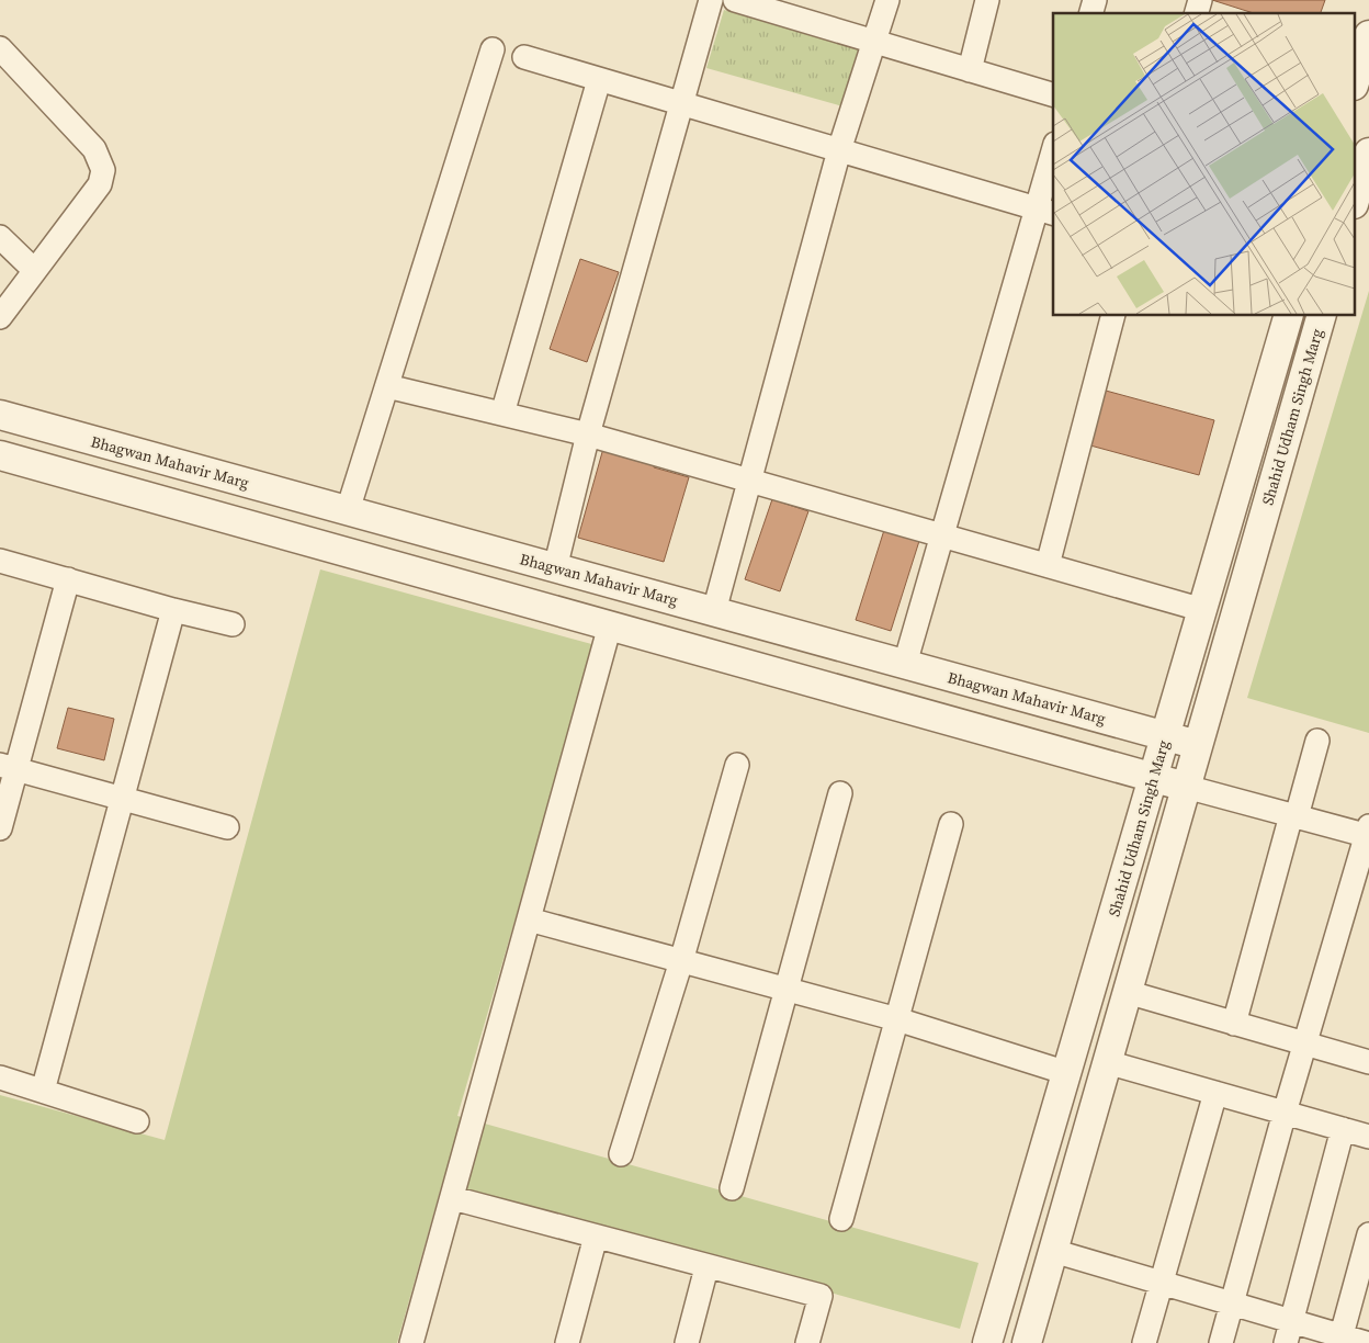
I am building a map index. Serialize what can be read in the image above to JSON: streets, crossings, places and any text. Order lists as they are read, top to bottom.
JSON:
{
  "streets": {
    "street": ["Shahid Udham Singh Marg", "Bhagwan Mahavir Marg"]
  },
  "crossings": [
    ["Shahid Udham Singh Marg", "Bhagwan Mahavir Marg"]
  ]
}
